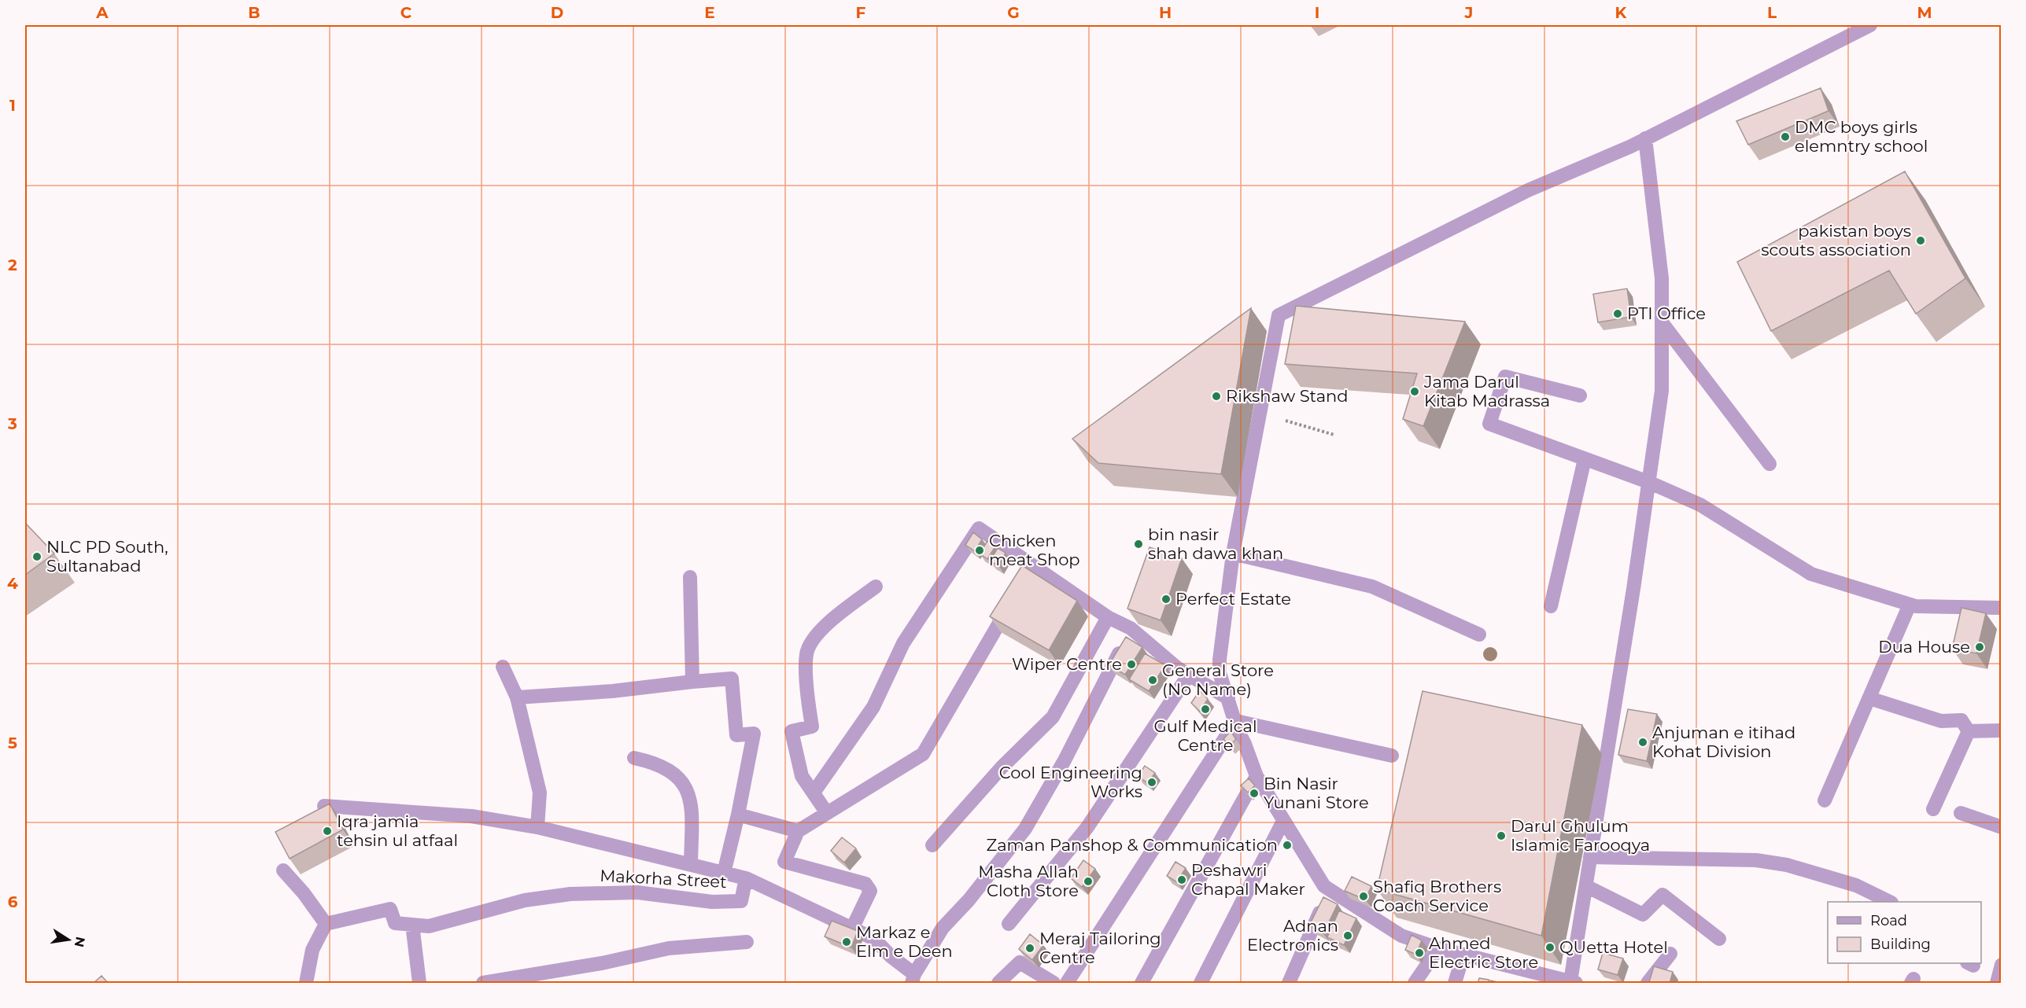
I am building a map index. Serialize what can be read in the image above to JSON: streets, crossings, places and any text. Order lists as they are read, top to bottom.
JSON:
{
  "streets": {
    "street": ["Makorha Street"]
  },
  "places": [
    "DMC boys girls elemntry school",
    "pakistan boys scouts association",
    "PTI Office",
    "Jama Darul Kitab Madrassa",
    "Rikshaw Stand",
    "bin nasir shah dawa khan",
    "Chicken meat Shop",
    "NLC PD South, Sultanabad",
    "Perfect Estate",
    "Dua House",
    "Wiper Centre",
    "General Store (No Name)",
    "Gulf Medical Centre",
    "Anjuman e itihad Kohat Division",
    "Cool Engineering Works",
    "Bin Nasir Yunani Store",
    "Iqra jamia tehsin ul atfaal",
    "Darul Ghulum Islamic Farooqya",
    "Zaman Panshop & Communication",
    "Peshawri Chapal Maker",
    "Masha Allah Cloth Store",
    "Shafiq Brothers Coach Service",
    "Adnan Electronics",
    "Markaz e Elm e Deen",
    "QUetta Hotel",
    "Meraj Tailoring Centre",
    "Ahmed Electric Store"
  ],
  "legend": ["Road", "Building"],
  "north": "right",
  "grid": {
    "columns": [
      "A",
      "B",
      "C",
      "D",
      "E",
      "F",
      "G",
      "H",
      "I",
      "J",
      "K",
      "L",
      "M"
    ],
    "rows": [
      "1",
      "2",
      "3",
      "4",
      "5",
      "6"
    ]
  }
}
